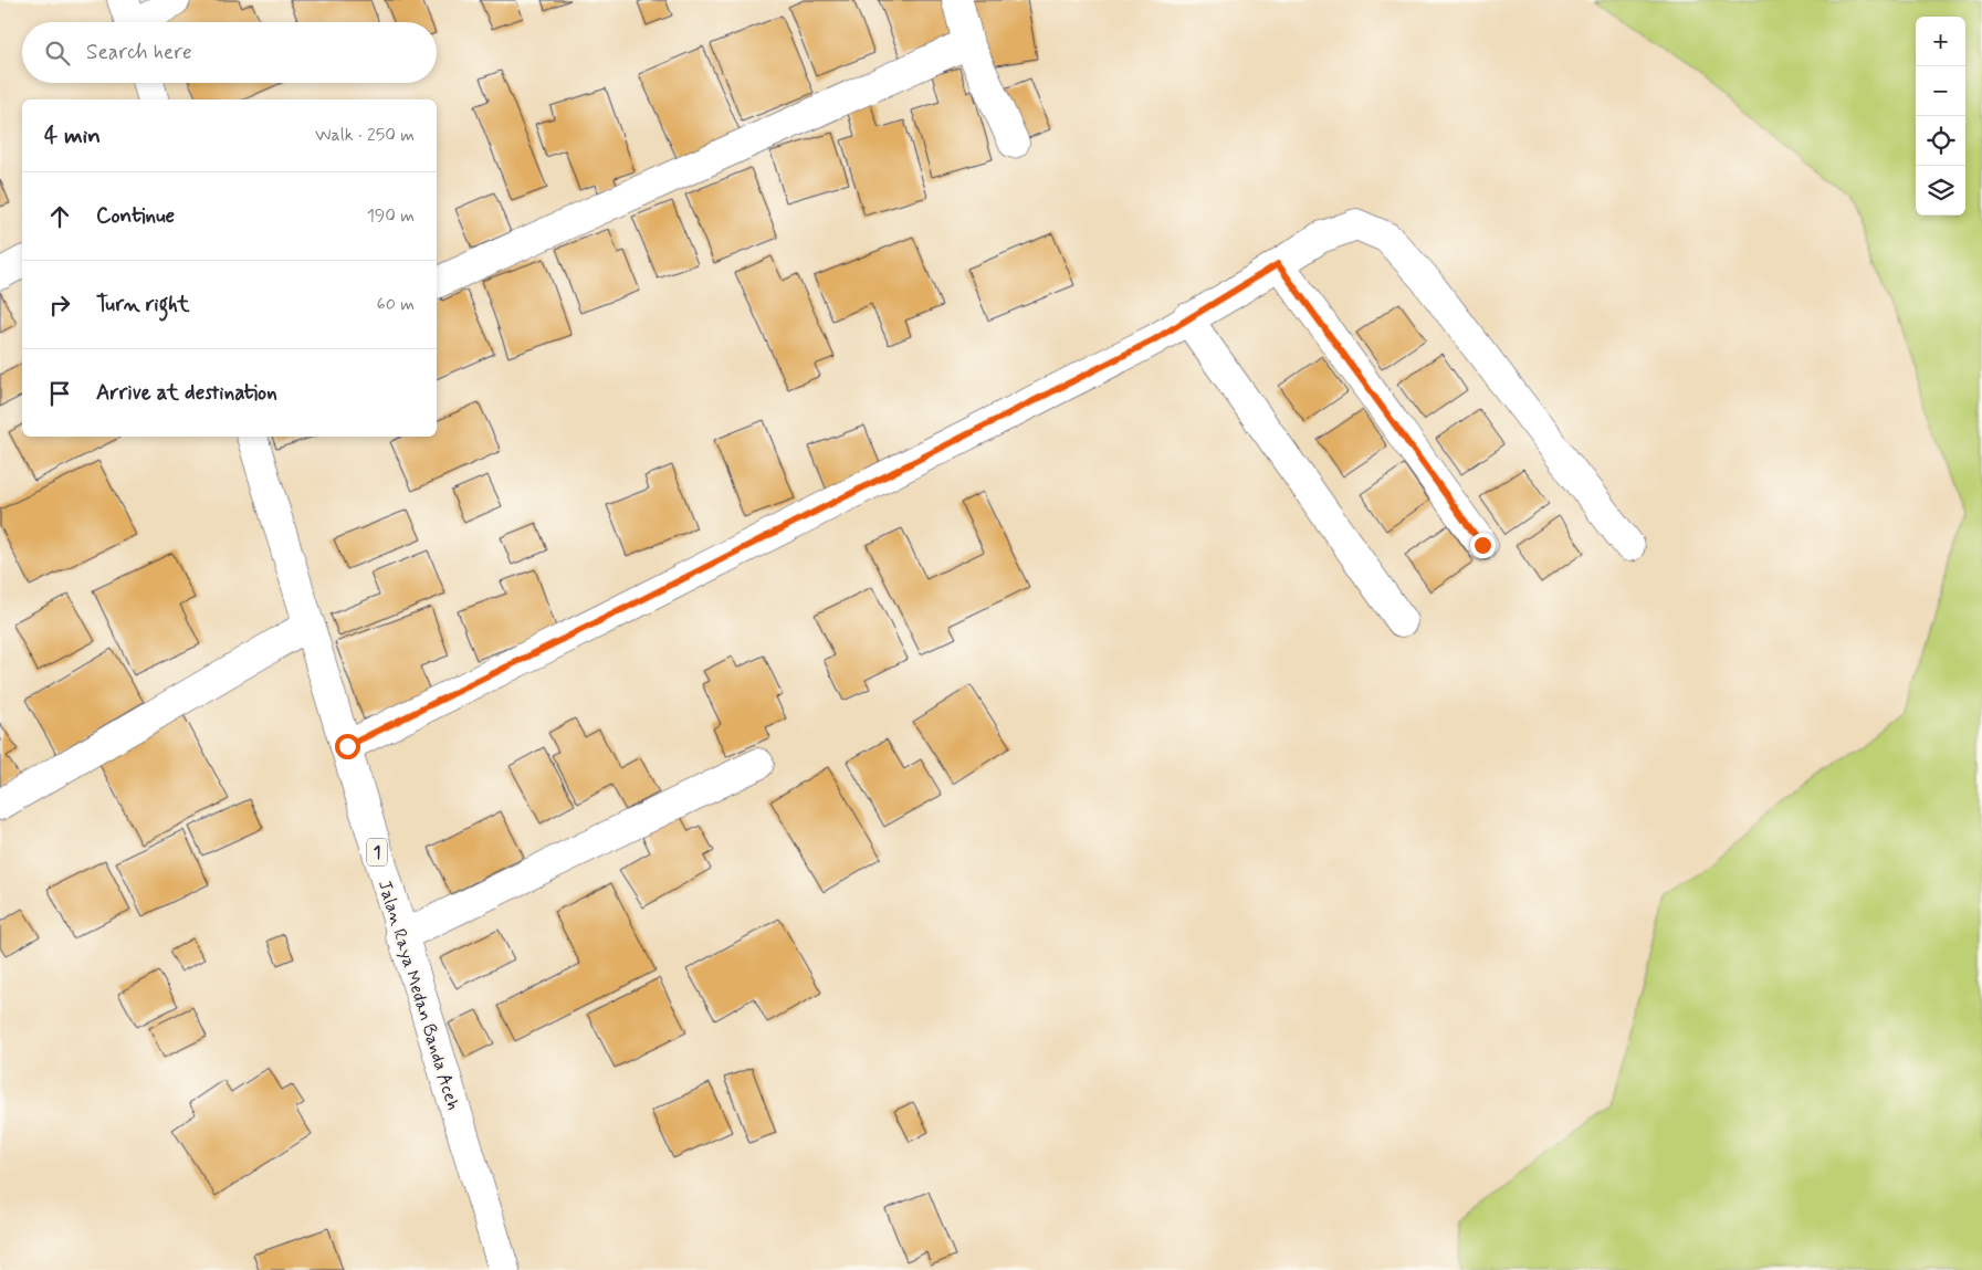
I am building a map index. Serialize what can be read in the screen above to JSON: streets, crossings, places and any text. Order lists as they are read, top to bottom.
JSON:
{
  "streets": {
    "main road": ["1", "Jalan Raya Medan Banda Aceh"]
  },
  "page": {
    "map_buttons": ["+", "−"],
    "search": "Search here",
    "heading": ["4 min", "Walk · 250 m"],
    "list": [
      ["Continue", "190 m"],
      ["Turn right", "60 m"],
      "Arrive at destination"
    ]
  }
}
